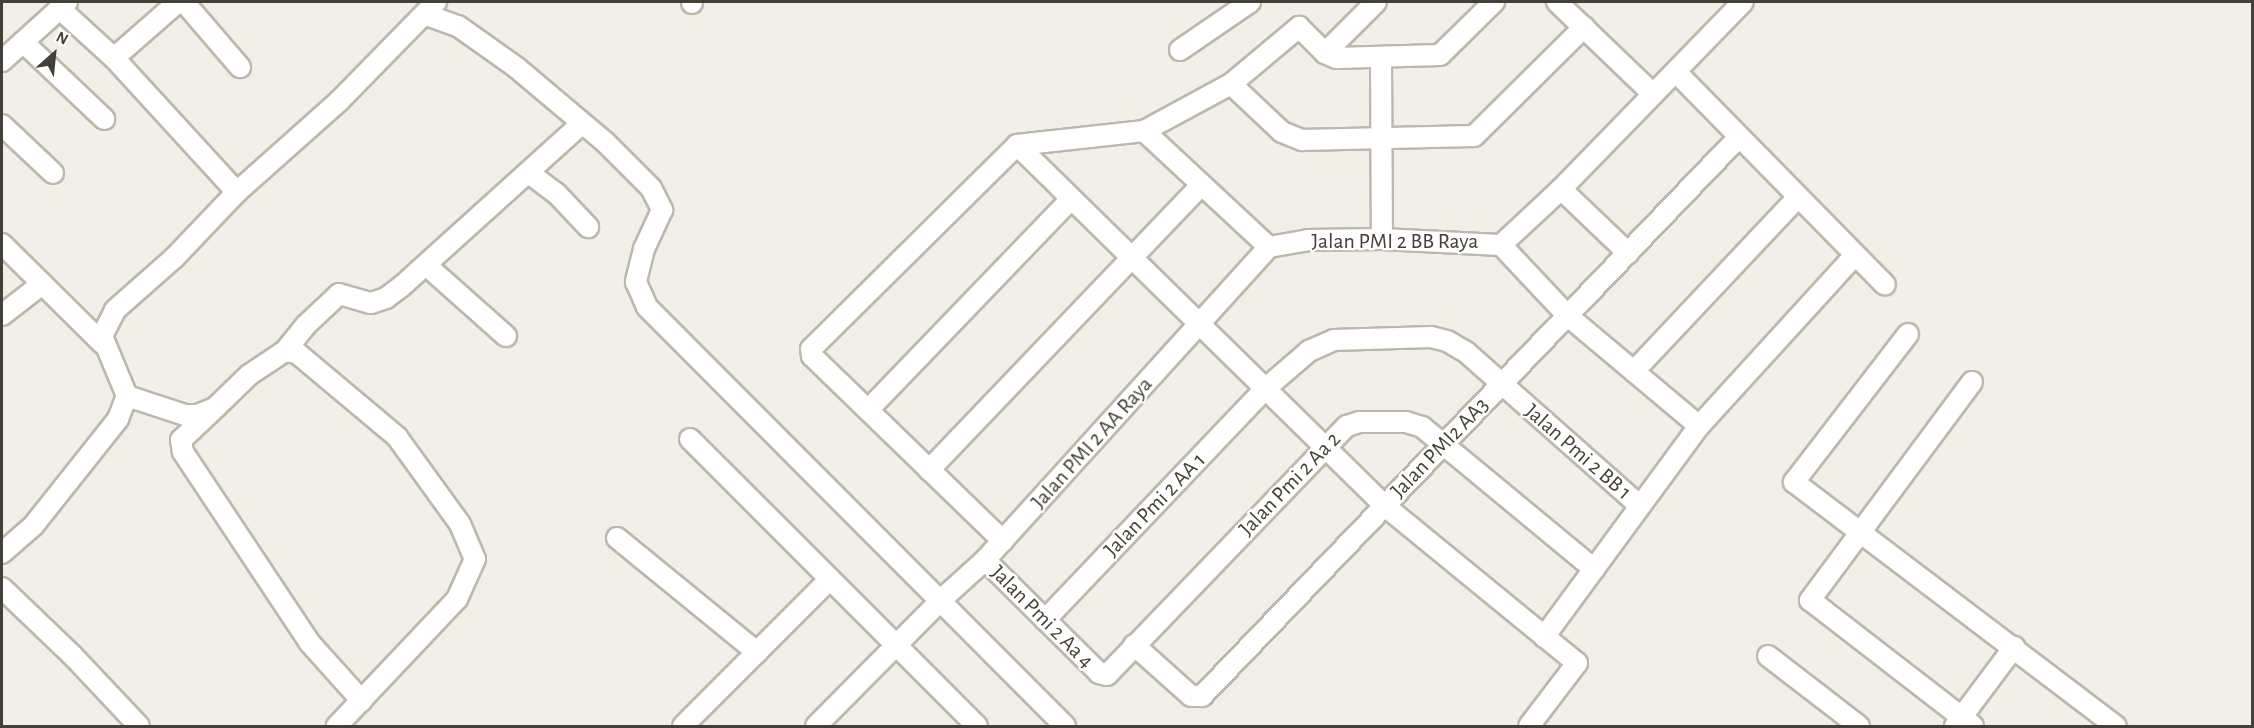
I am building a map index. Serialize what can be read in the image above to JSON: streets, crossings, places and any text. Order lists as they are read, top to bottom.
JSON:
{
  "streets": {
    "street": [
      "Jalan PMI 2 BB Raya",
      "Jalan PMI 2 AA Raya",
      "Jalan PMI2 AA3",
      "Jalan Pmi 2 BB 1",
      "Jalan Pmi 2 Aa 2",
      "Jalan Pmi 2 AA 1",
      "Jalan Pmi 2 Aa 4"
    ]
  },
  "crossings": [
    ["Jalan PMI 2 BB Raya", "Jalan PMI2 AA3"],
    ["Jalan PMI 2 AA Raya", "Jalan Pmi 2 Aa 4"],
    ["Jalan PMI2 AA3", "Jalan Pmi 2 BB 1"],
    ["Jalan PMI2 AA3", "Jalan Pmi 2 Aa 2"],
    ["Jalan Pmi 2 BB 1", "Jalan Pmi 2 AA 1"],
    ["Jalan Pmi 2 Aa 2", "Jalan Pmi 2 Aa 4"],
    ["Jalan Pmi 2 AA 1", "Jalan Pmi 2 Aa 4"]
  ],
  "north": "top right"
}
